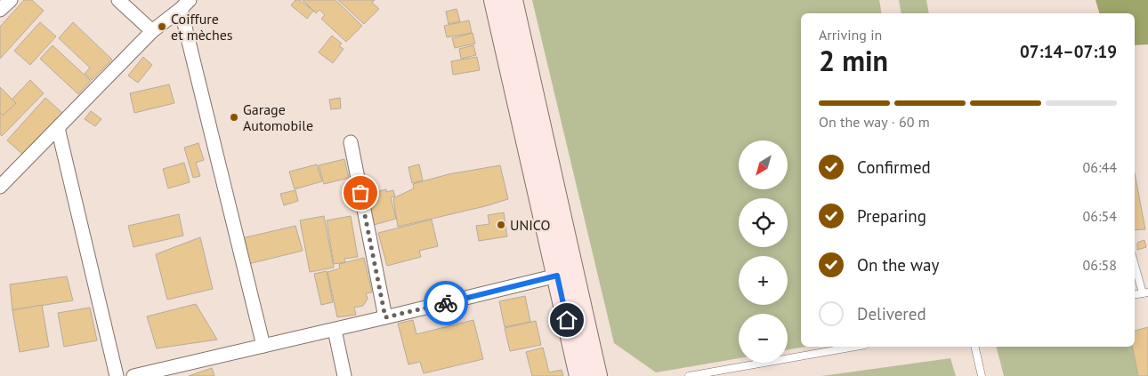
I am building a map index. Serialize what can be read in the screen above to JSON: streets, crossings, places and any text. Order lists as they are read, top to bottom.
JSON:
{
  "places": ["Coiffure et mèches", "Garage Automobile", "UNICO"],
  "north": "bottom left",
  "page": {
    "heading": ["2 min", "Arriving in", "07:14–07:19"],
    "bar": "On the way · 60 m",
    "map_buttons": ["+", "−"],
    "list": [
      ["Confirmed", "06:44"],
      ["Preparing", "06:54"],
      ["On the way", "06:58"],
      "Delivered"
    ]
  }
}
